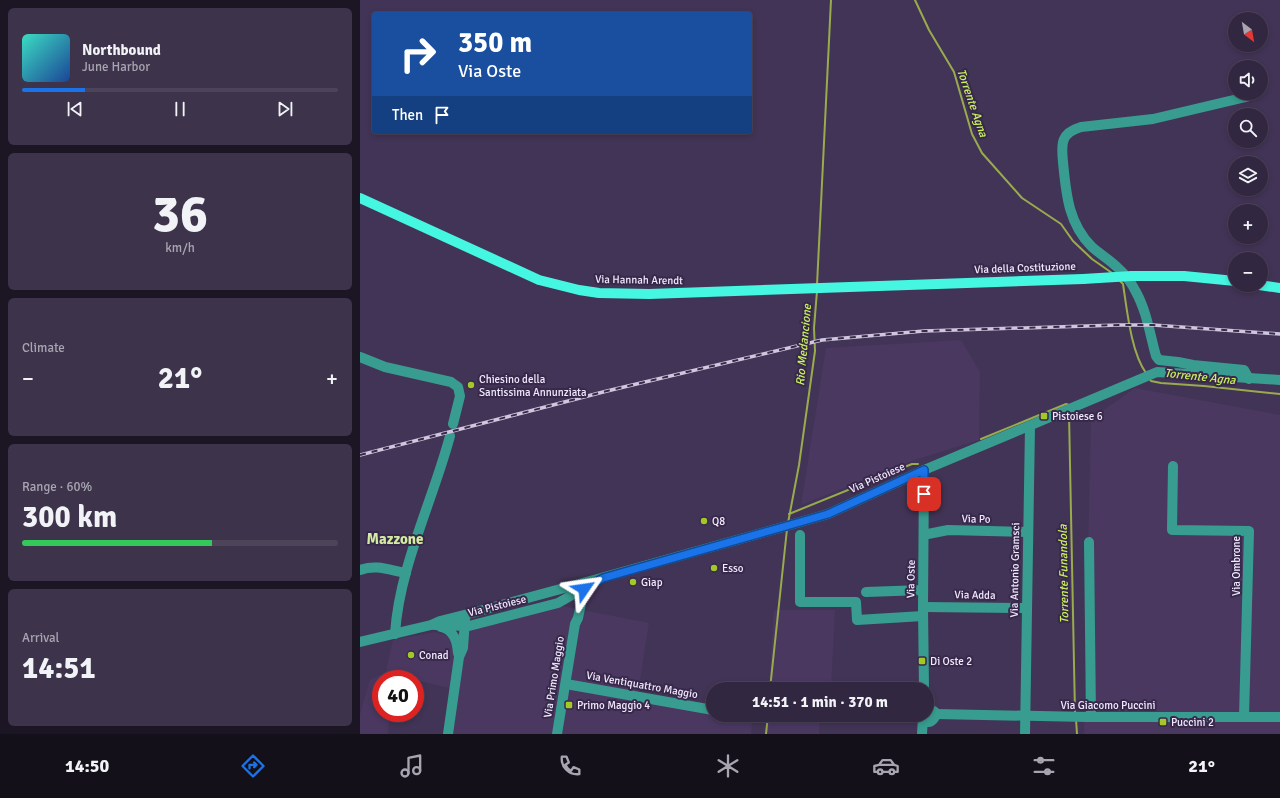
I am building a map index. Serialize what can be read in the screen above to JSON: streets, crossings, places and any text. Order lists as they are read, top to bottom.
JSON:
{
  "streets": {
    "main road": ["Via della Costituzione", "Via Hannah Arendt"],
    "street": [
      "Via Pistoiese",
      "Via Po",
      "Via Ombrone",
      "Via Antonio Gramsci",
      "Via Oste",
      "Via Adda",
      "Via Primo Maggio",
      "Via Ventiquattro Maggio",
      "Via Giacomo Puccini"
    ]
  },
  "crossings": [
    ["Via della Costituzione", "Via Hannah Arendt"],
    ["Via Pistoiese", "Via Antonio Gramsci"],
    ["Via Pistoiese", "Via Oste"],
    ["Via Pistoiese", "Via Primo Maggio"],
    ["Via Po", "Via Antonio Gramsci"],
    ["Via Po", "Via Oste"],
    ["Via Ombrone", "Via Giacomo Puccini"],
    ["Via Antonio Gramsci", "Via Adda"],
    ["Via Antonio Gramsci", "Via Giacomo Puccini"],
    ["Via Oste", "Via Adda"],
    ["Via Primo Maggio", "Via Ventiquattro Maggio"]
  ],
  "districts": ["Mazzone"],
  "water": ["Torrente Agna", "Rio Medancione", "Torrente Funandola"],
  "places": {
    "other": [
      "Chiesino della Santissima Annunziata",
      "Q8",
      "Esso",
      "Giap",
      "Conad"
    ],
    "transit": [
      "Pistoiese 6",
      "Di Oste 2",
      "Primo Maggio 4",
      "Puccini 2"
    ]
  },
  "north": "bottom right",
  "page": {
    "map_buttons": ["+", "−"],
    "turn": ["350 m", "Via Oste"],
    "song": ["Northbound", "June Harbor"],
    "then": "Then",
    "tile": [
      ["36", "km/h"],
      "Climate",
      ["Range · 60%", "300 km"],
      ["Arrival", "14:51"]
    ],
    "heat": ["−", "21°", "+"],
    "limit": "40",
    "trip": "14:51 · 1 min · 370 m",
    "tabs": ["14:50", "21°"]
  }
}
